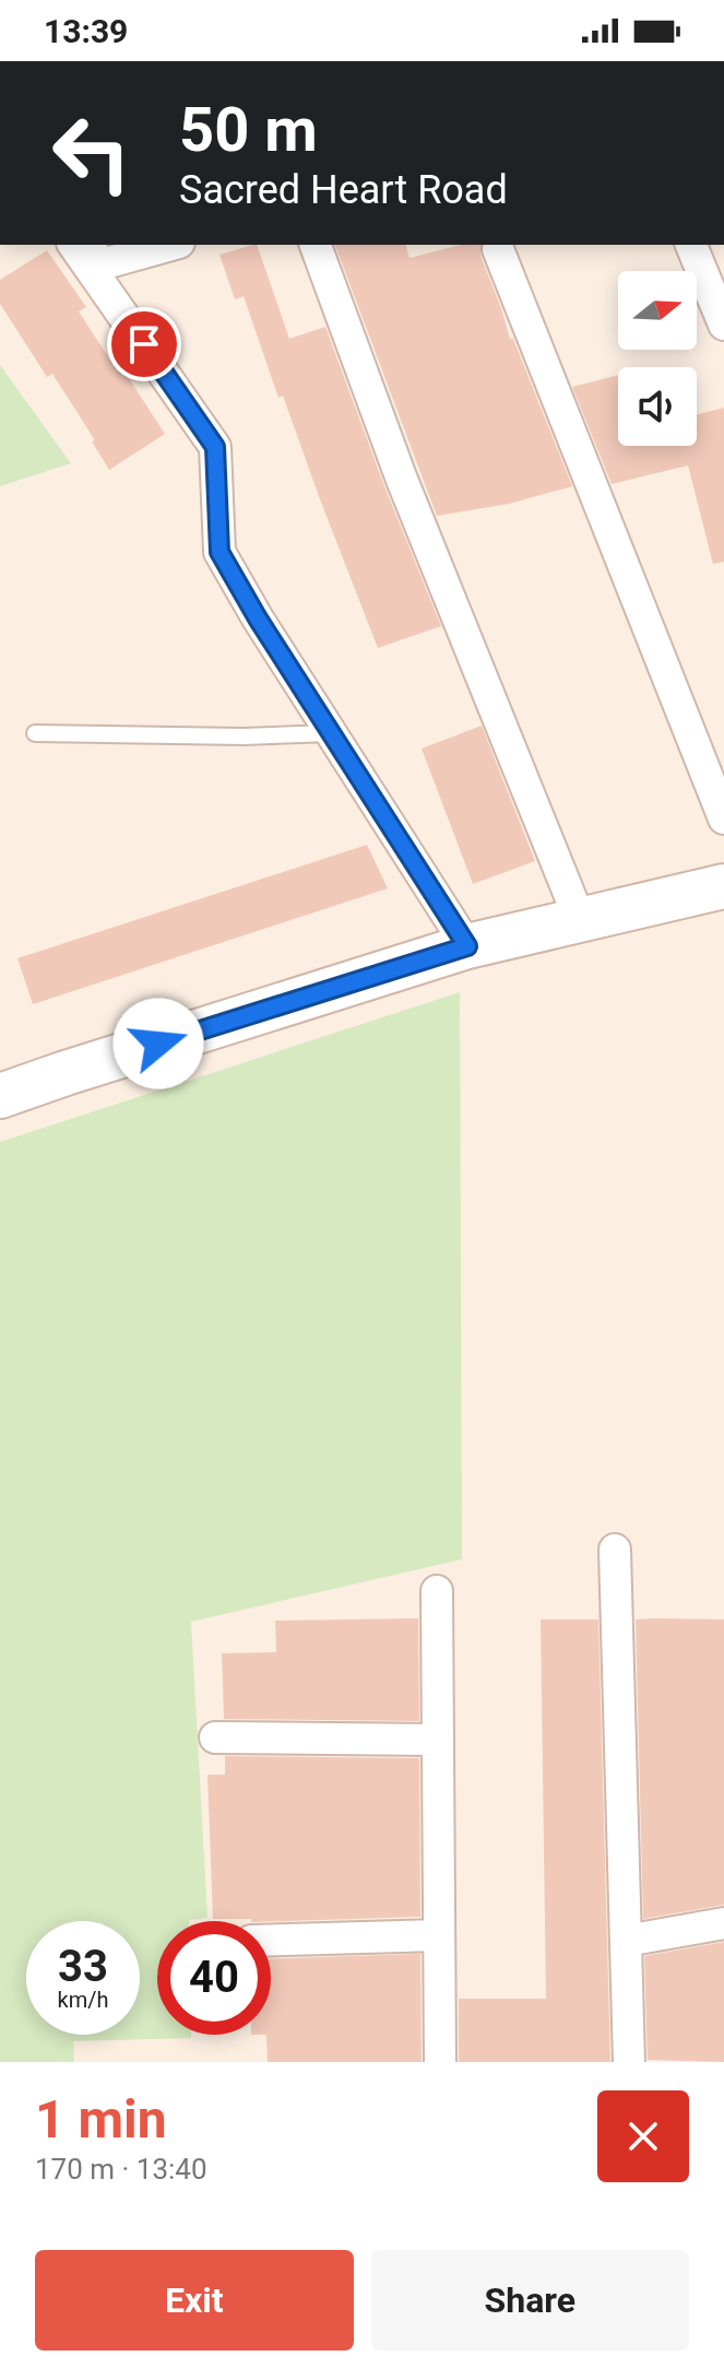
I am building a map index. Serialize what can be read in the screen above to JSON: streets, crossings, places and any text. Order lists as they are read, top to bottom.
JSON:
{
  "north": "right",
  "page": {
    "status": "13:39",
    "turn": ["50 m", "Sacred Heart Road"],
    "speed": "33 km/h",
    "limit": "40",
    "heading": ["1 min", "170 m · 13:40"],
    "buttons": ["Exit", "Share"]
  }
}
